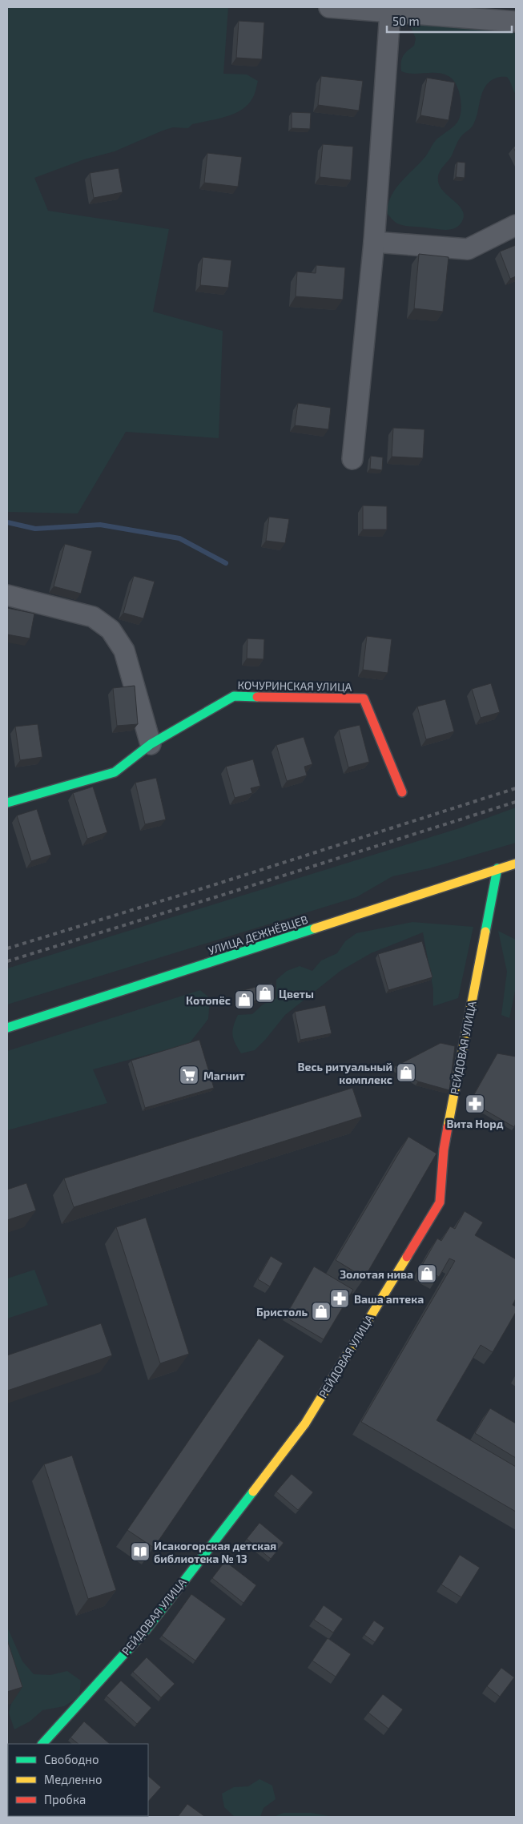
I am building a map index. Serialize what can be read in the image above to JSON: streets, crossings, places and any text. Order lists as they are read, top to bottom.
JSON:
{
  "streets": {
    "street": ["КОЧУРИНСКАЯ УЛИЦА", "УЛИЦА ДЕЖНЁВЦЕВ", "РЕЙДОВАЯ УЛИЦА"]
  },
  "crossings": [
    ["УЛИЦА ДЕЖНЁВЦЕВ", "РЕЙДОВАЯ УЛИЦА"]
  ],
  "places": {
    "shop": [
      "Цветы",
      "Котопёс",
      "Весь ритуальный комплекс",
      "Золотая нива",
      "Бристоль"
    ],
    "supermarket": ["Магнит"],
    "pharmacy": ["Вита Норд", "Ваша аптека"],
    "library": ["Исакогорская детская библиотека № 13"]
  },
  "legend": ["Свободно", "Медленно", "Пробка"],
  "scale_bar": "50 m"
}
